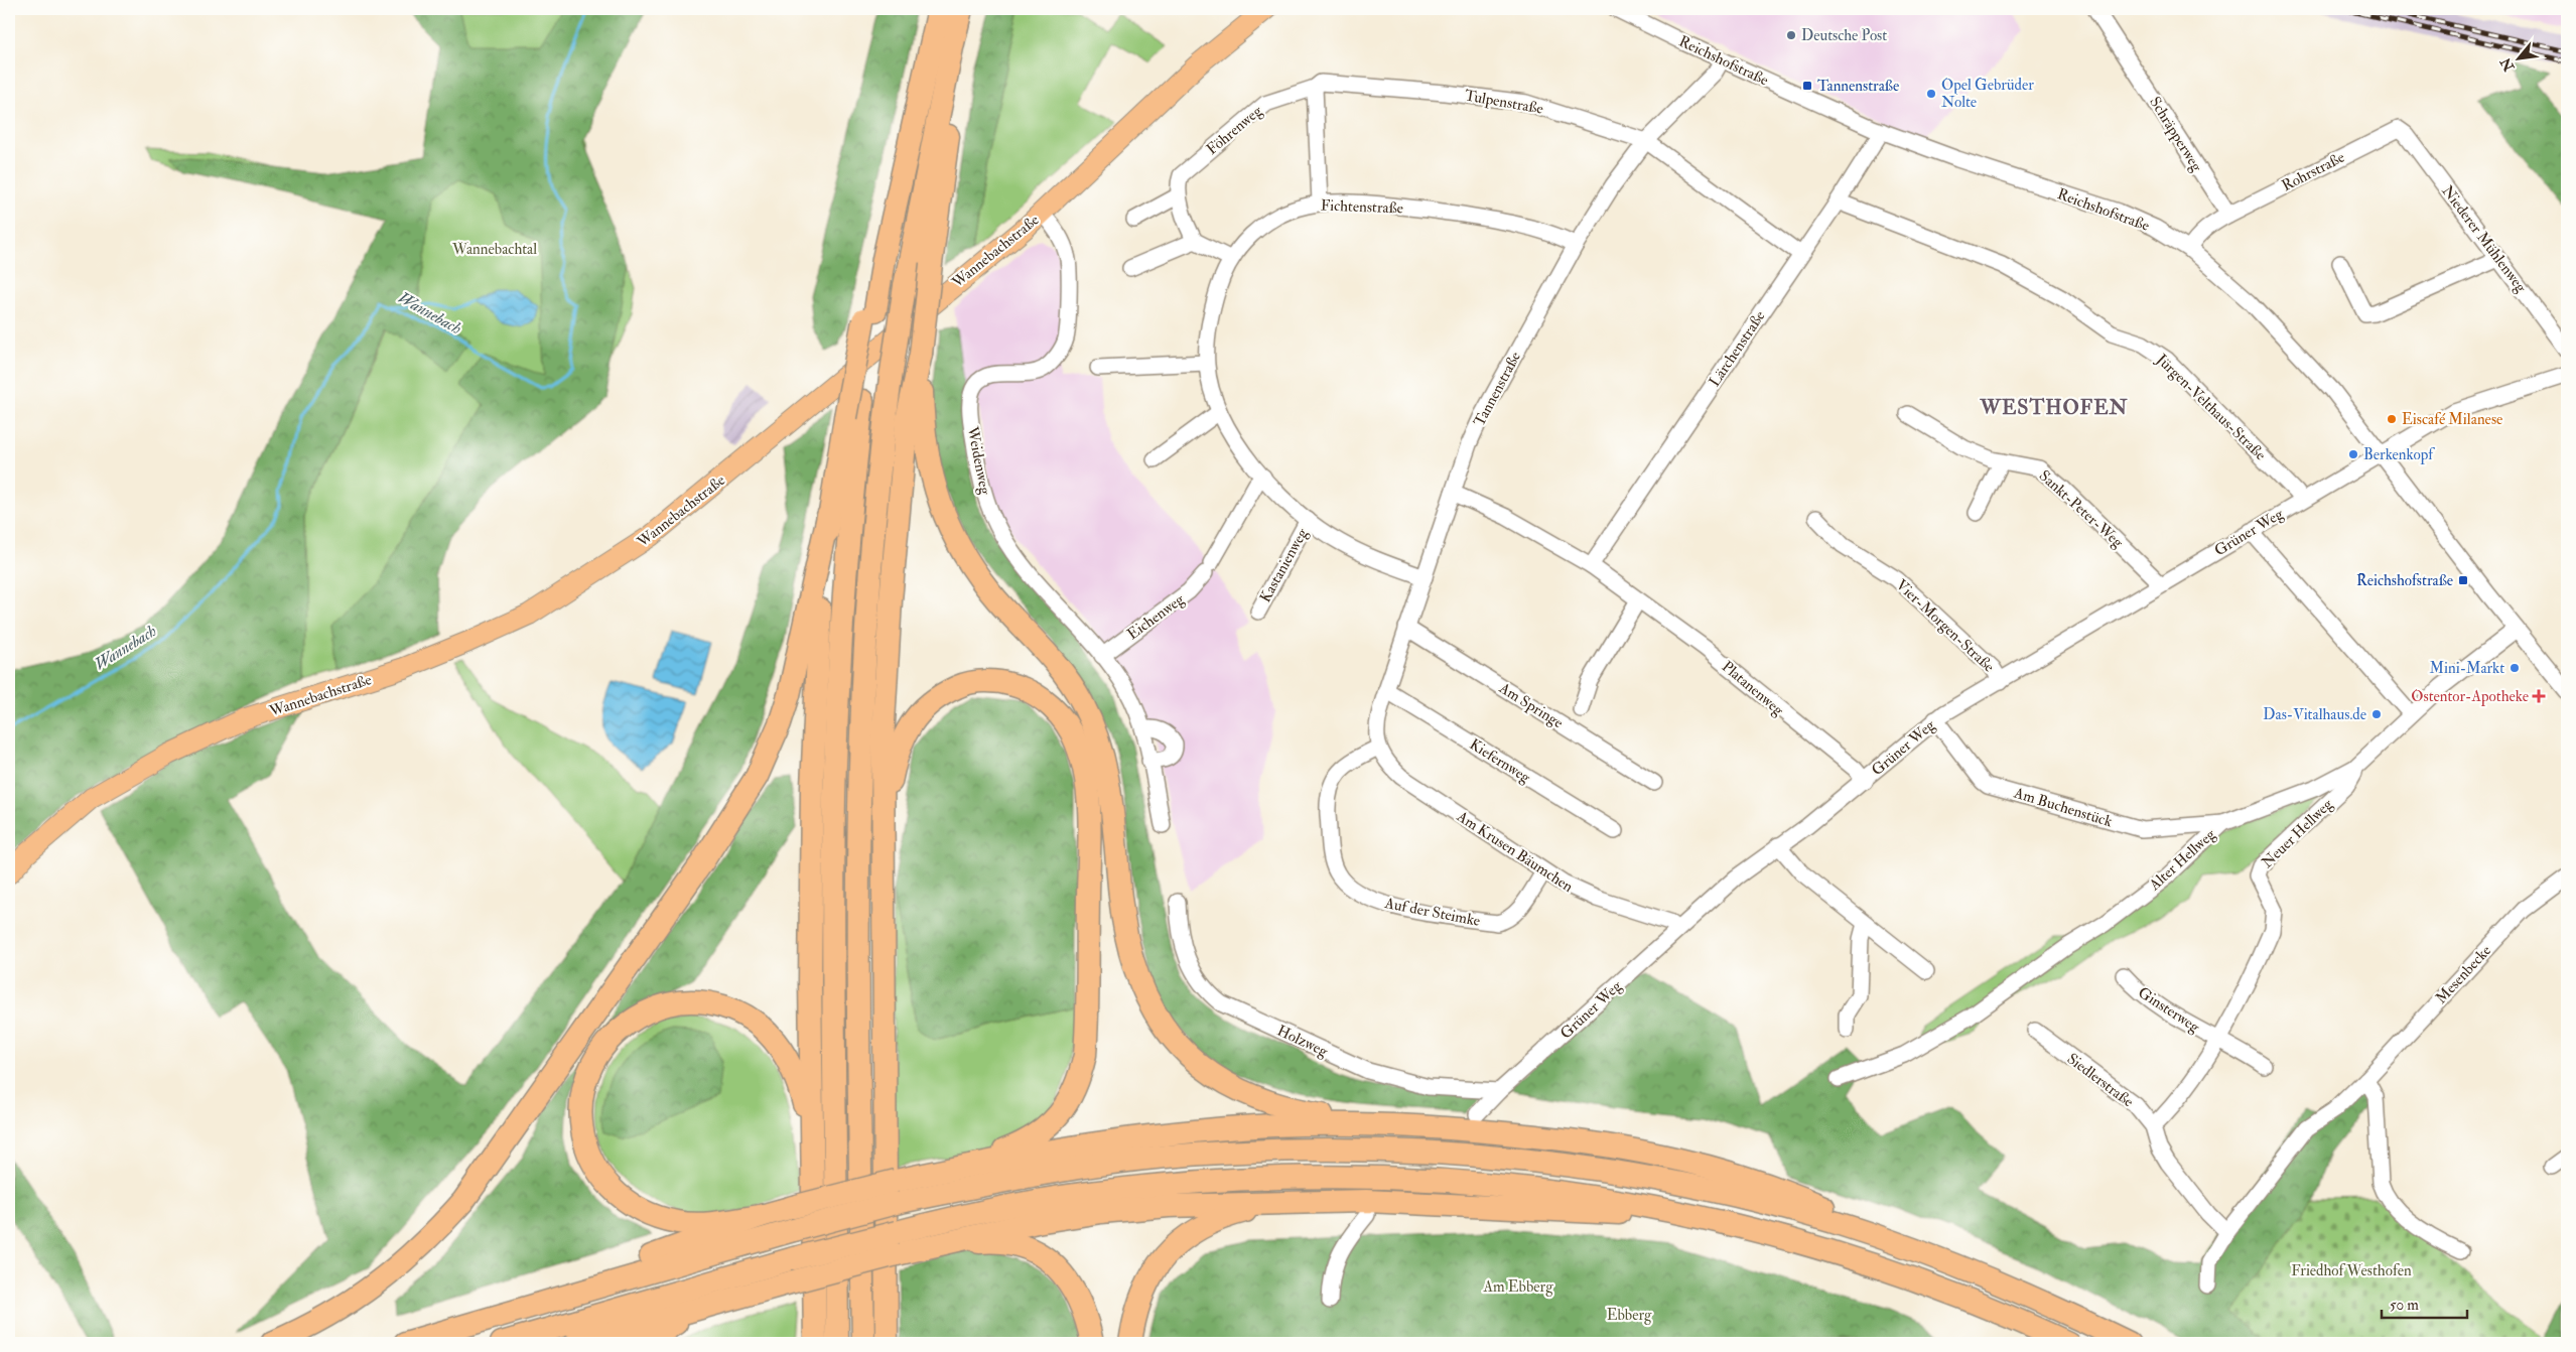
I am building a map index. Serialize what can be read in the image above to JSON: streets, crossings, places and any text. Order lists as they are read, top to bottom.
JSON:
{
  "streets": {
    "main road": ["Wannebachstraße"],
    "street": [
      "Reichshofstraße",
      "Tulpenstraße",
      "Föhrenweg",
      "Schräpperweg",
      "Rohrstraße",
      "Fichtenstraße",
      "Niederer Mühlenweg",
      "Lärchenstraße",
      "Tannenstraße",
      "Jürgen-Velthaus-Straße",
      "Weidenweg",
      "Sankt-Peter-Weg",
      "Grüner Weg",
      "Kastanienweg",
      "Eichenweg",
      "Vier-Morgen-Straße",
      "Platanenweg",
      "Am Springe",
      "Kiefernweg",
      "Am Buchenstück",
      "Neuer Hellweg",
      "Am Krusen Bäumchen",
      "Alter Hellweg",
      "Auf der Steimke",
      "Mesenbecke",
      "Ginsterweg",
      "Holzweg",
      "Siedlerstraße"
    ]
  },
  "crossings": [
    ["Reichshofstraße", "Lärchenstraße"],
    ["Reichshofstraße", "Tannenstraße"],
    ["Reichshofstraße", "Grüner Weg"],
    ["Reichshofstraße", "Alter Hellweg"],
    ["Tulpenstraße", "Föhrenweg"],
    ["Tulpenstraße", "Lärchenstraße"],
    ["Tulpenstraße", "Tannenstraße"],
    ["Schräpperweg", "Rohrstraße"],
    ["Rohrstraße", "Niederer Mühlenweg"],
    ["Fichtenstraße", "Tannenstraße"],
    ["Fichtenstraße", "Kastanienweg"],
    ["Fichtenstraße", "Eichenweg"],
    ["Wannebachstraße", "Weidenweg"],
    ["Lärchenstraße", "Jürgen-Velthaus-Straße"],
    ["Lärchenstraße", "Platanenweg"],
    ["Tannenstraße", "Platanenweg"],
    ["Tannenstraße", "Am Springe"],
    ["Tannenstraße", "Kiefernweg"],
    ["Tannenstraße", "Am Krusen Bäumchen"],
    ["Tannenstraße", "Auf der Steimke"],
    ["Jürgen-Velthaus-Straße", "Grüner Weg"],
    ["Weidenweg", "Eichenweg"],
    ["Sankt-Peter-Weg", "Grüner Weg"],
    ["Grüner Weg", "Vier-Morgen-Straße"],
    ["Grüner Weg", "Platanenweg"],
    ["Grüner Weg", "Am Buchenstück"],
    ["Grüner Weg", "Am Krusen Bäumchen"],
    ["Grüner Weg", "Holzweg"],
    ["Am Buchenstück", "Alter Hellweg"],
    ["Neuer Hellweg", "Alter Hellweg"],
    ["Neuer Hellweg", "Ginsterweg"],
    ["Neuer Hellweg", "Siedlerstraße"],
    ["Am Krusen Bäumchen", "Auf der Steimke"],
    ["Mesenbecke", "Siedlerstraße"]
  ],
  "districts": ["WESTHOFEN"],
  "water": ["Wannebach"],
  "parks": [
    "Wannebachtal",
    "Friedhof Westhofen",
    "Am Ebberg",
    "Ebberg"
  ],
  "places": {
    "other": [
      "Deutsche Post",
      "Opel Gebrüder Nolte",
      "Eiscafé Milanese",
      "Berkenkopf",
      "Mini-Markt",
      "Das-Vitalhaus.de"
    ],
    "transit": ["Tannenstraße", "Reichshofstraße"],
    "health": ["Ostentor-Apotheke"]
  },
  "scale_bar": "50 m",
  "north": "bottom left"
}
